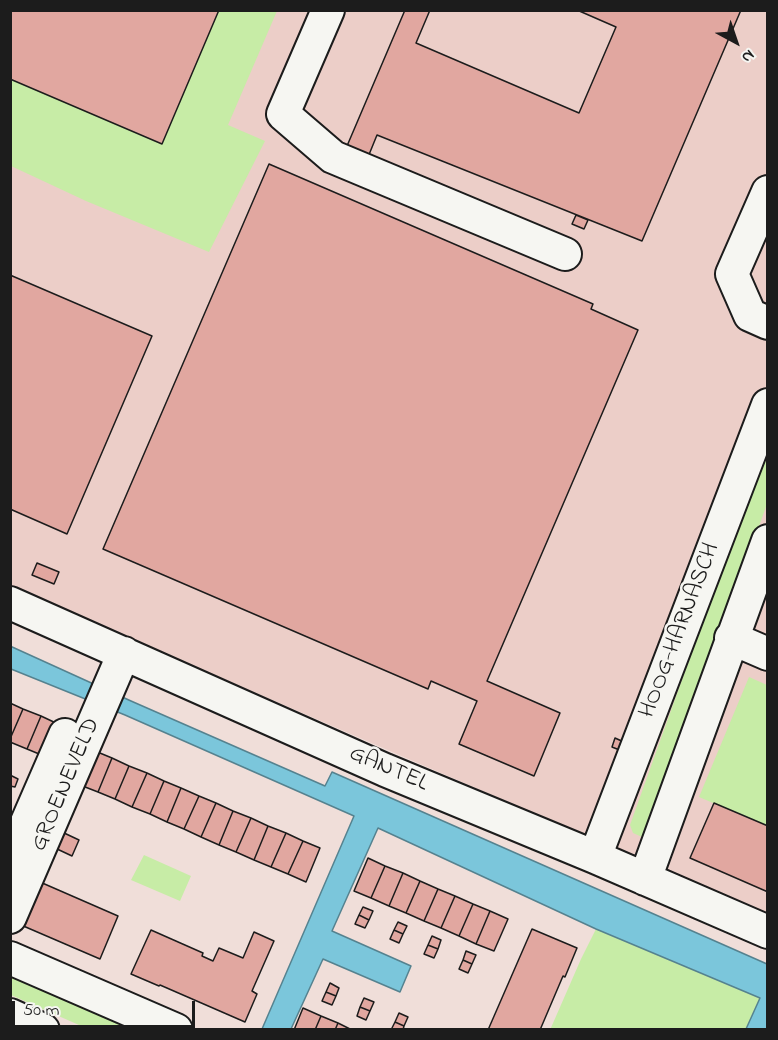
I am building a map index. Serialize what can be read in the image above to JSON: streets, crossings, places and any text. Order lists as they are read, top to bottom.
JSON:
{
  "streets": {
    "street": ["HOOG-HARNASCH", "GANTEL", "GROENEVELD"]
  },
  "crossings": [
    ["HOOG-HARNASCH", "GANTEL"],
    ["GANTEL", "GROENEVELD"]
  ],
  "scale_bar": "50 m",
  "north": "bottom right"
}
